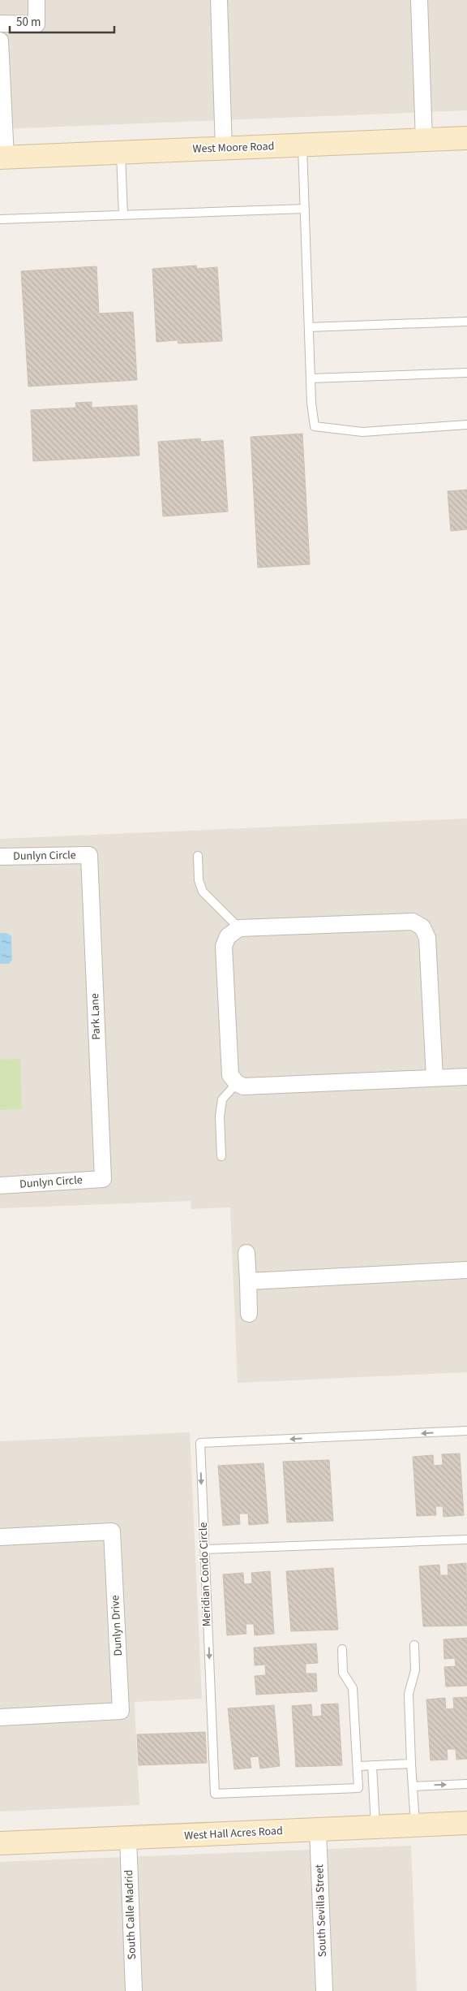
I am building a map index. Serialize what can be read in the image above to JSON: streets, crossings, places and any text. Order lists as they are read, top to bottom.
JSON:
{
  "streets": {
    "street": [
      "West Moore Road",
      "Dunlyn Circle",
      "Park Lane",
      "Dunlyn Drive",
      "West Hall Acres Road",
      "South Sevilla Street",
      "South Calle Madrid"
    ],
    "lane": ["Meridian Condo Circle"]
  },
  "crossings": [
    ["Dunlyn Circle", "Park Lane"],
    ["West Hall Acres Road", "South Sevilla Street"],
    ["West Hall Acres Road", "South Calle Madrid"]
  ],
  "scale_bar": "50 m"
}
